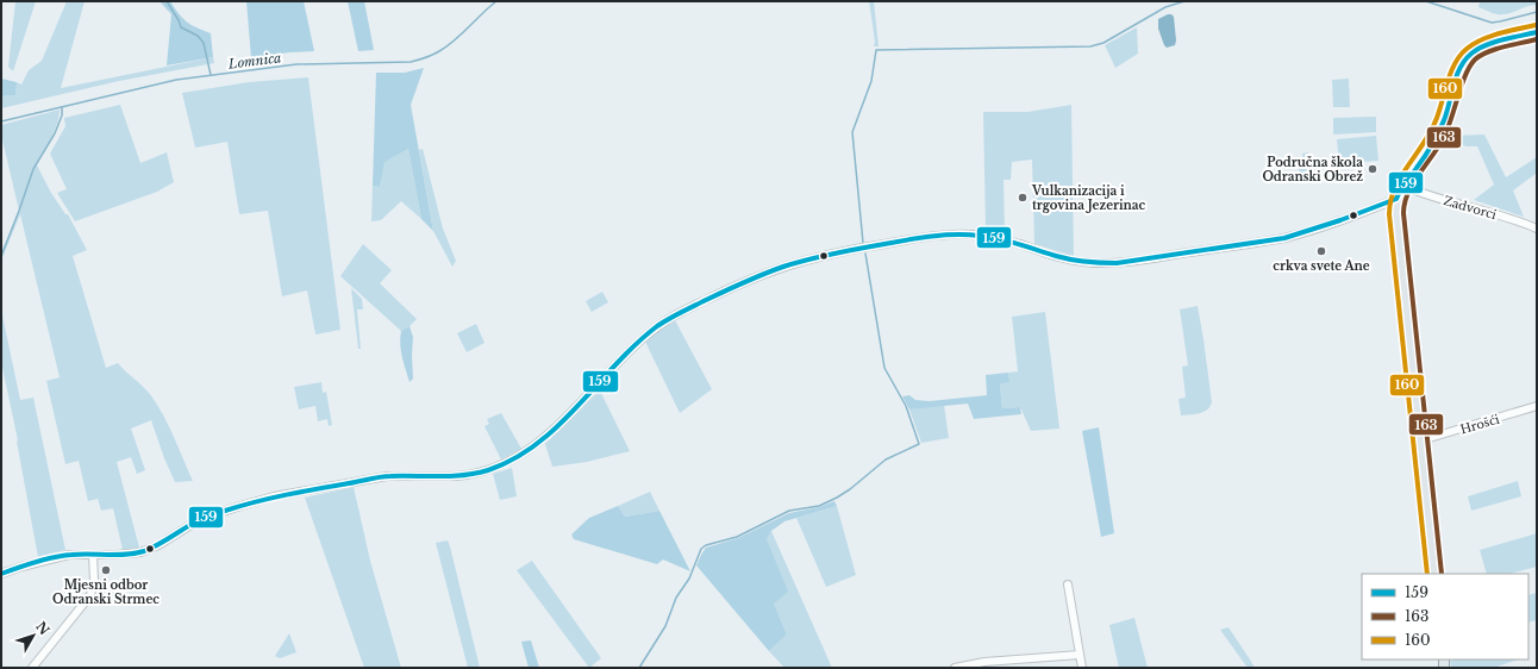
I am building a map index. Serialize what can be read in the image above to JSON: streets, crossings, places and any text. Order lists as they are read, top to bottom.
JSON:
{
  "streets": {
    "street": ["Zadvorci", "Hrošći"]
  },
  "water": ["Lomnica"],
  "places": [
    "Područna škola Odranski Obrež",
    "Vulkanizacija i trgovina Jezerinac",
    "crkva svete Ane",
    "Mjesni odbor Odranski Strmec"
  ],
  "lines": ["transit line 160", "transit line 159", "transit line 163"],
  "legend": ["159", "163", "160"],
  "north": "top right"
}
